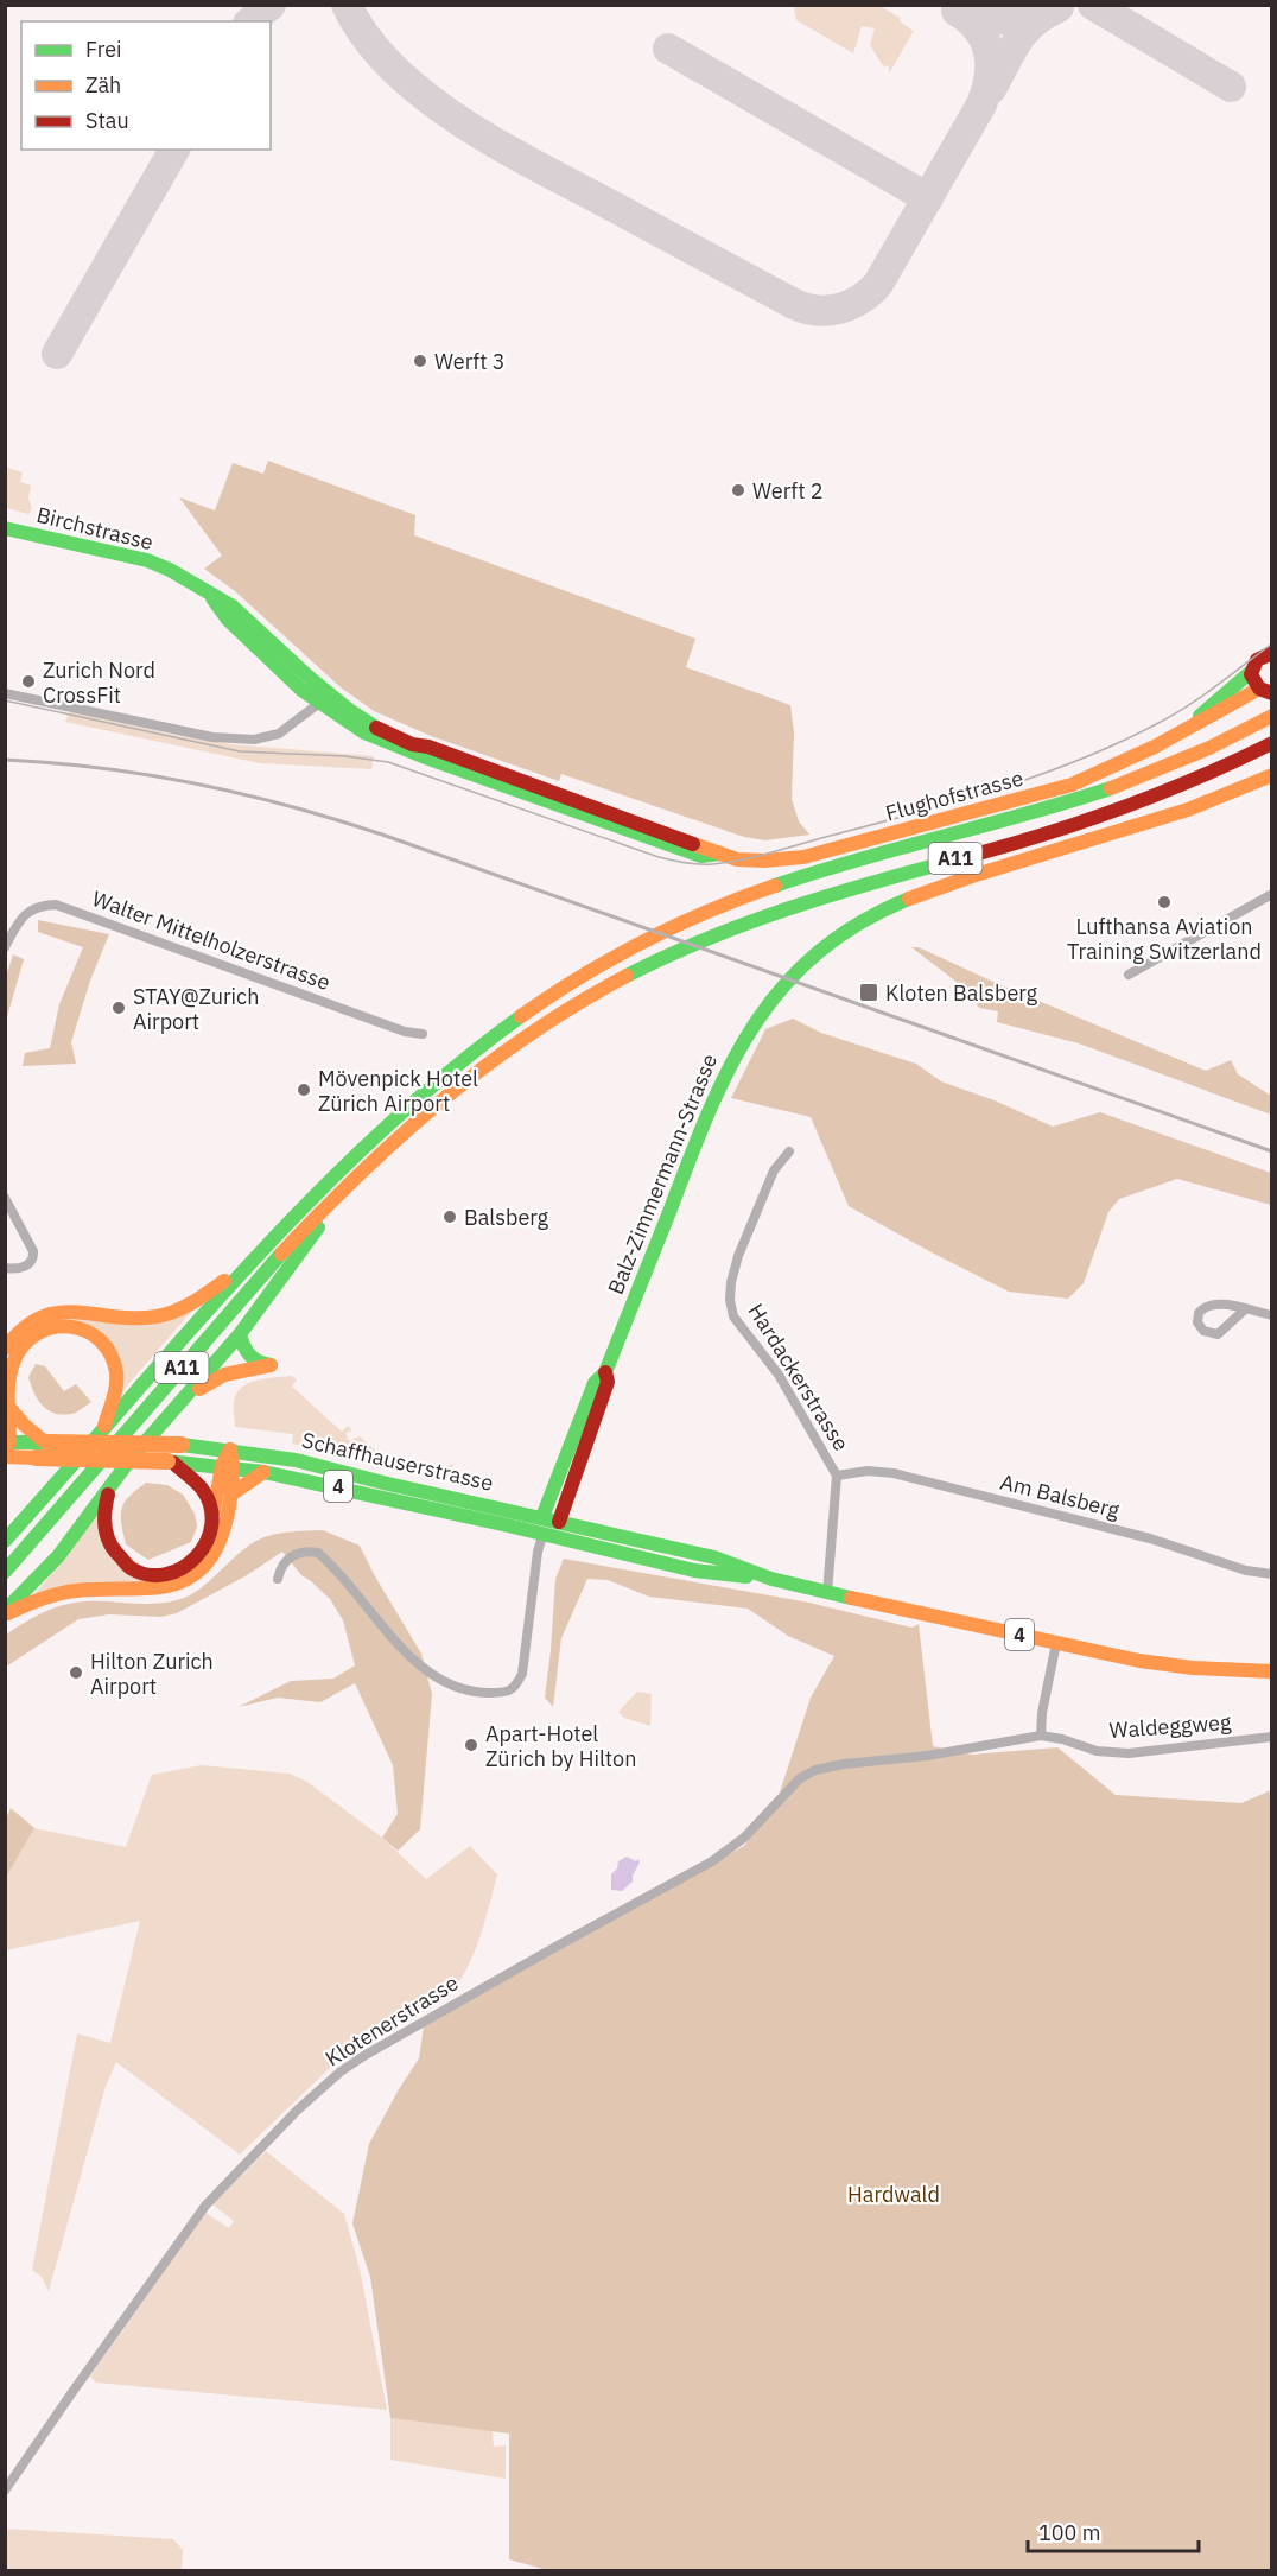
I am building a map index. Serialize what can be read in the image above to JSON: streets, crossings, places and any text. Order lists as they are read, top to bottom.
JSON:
{
  "streets": {
    "main road": [
      "Birchstrasse",
      "Flughofstrasse",
      "A11",
      "Balz-Zimmermann-Strasse",
      "Schaffhauserstrasse",
      "4"
    ],
    "street": [
      "Walter Mittelholzerstrasse",
      "Hardackerstrasse",
      "Am Balsberg",
      "Waldeggweg",
      "Klotenerstrasse"
    ]
  },
  "crossings": [
    ["Birchstrasse", "Flughofstrasse"],
    ["Balz-Zimmermann-Strasse", "Schaffhauserstrasse"],
    ["Hardackerstrasse", "Schaffhauserstrasse"],
    ["Hardackerstrasse", "Am Balsberg"],
    ["Waldeggweg", "Klotenerstrasse"]
  ],
  "parks": ["Hardwald"],
  "places": {
    "other": [
      "Werft 3",
      "Werft 2",
      "Zurich Nord CrossFit",
      "Lufthansa Aviation Training Switzerland",
      "STAY@Zurich Airport",
      "Mövenpick Hotel Zürich Airport",
      "Balsberg",
      "Hilton Zurich Airport",
      "Apart-Hotel Zürich by Hilton"
    ],
    "transit": ["Kloten Balsberg"]
  },
  "legend": ["Frei", "Zäh", "Stau"],
  "scale_bar": "100 m"
}
